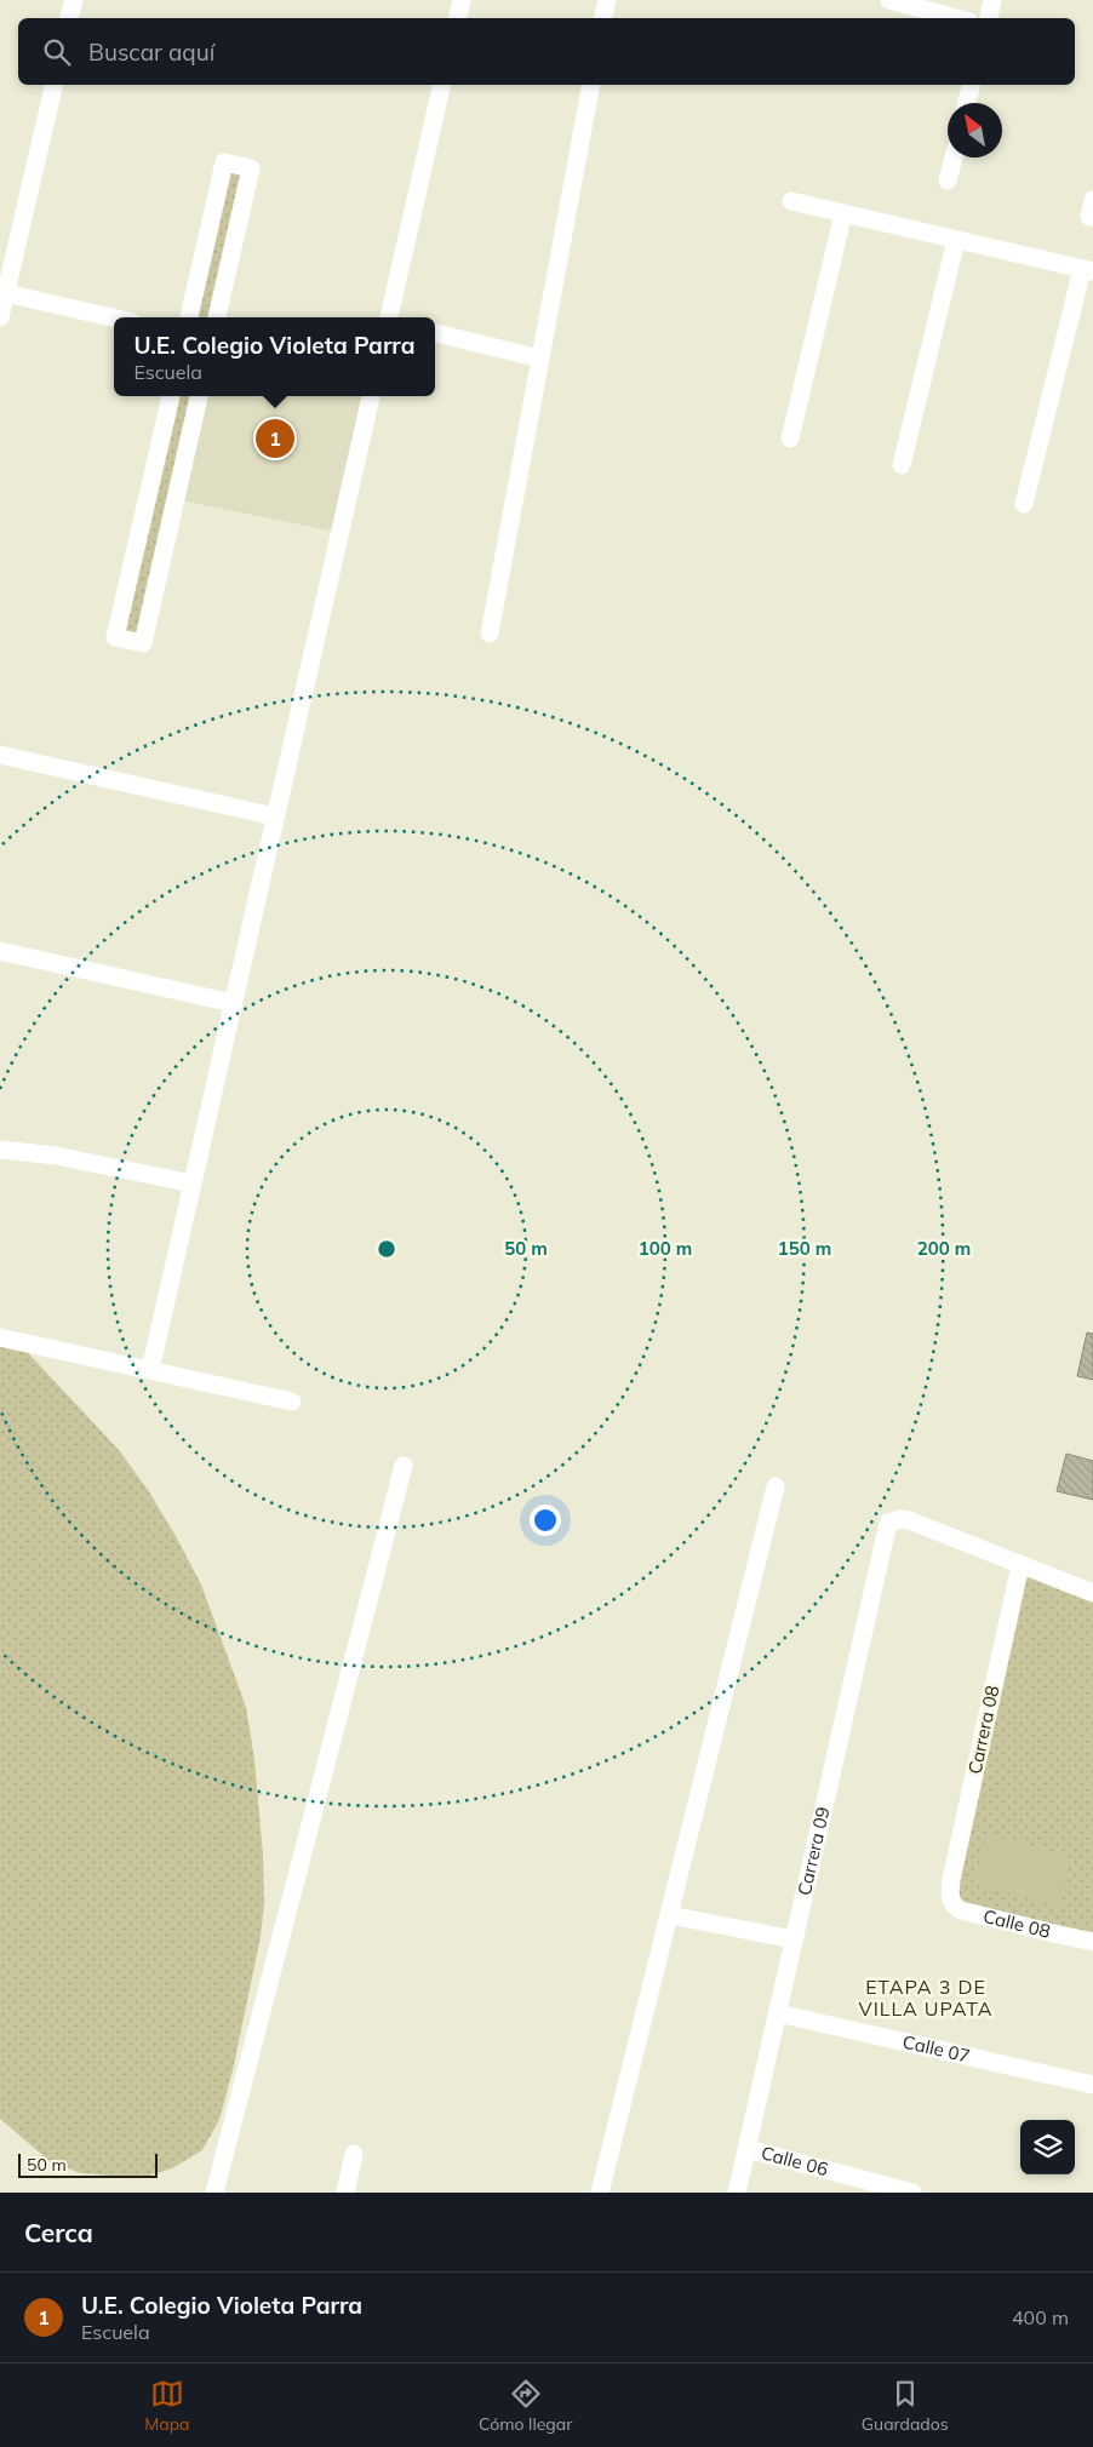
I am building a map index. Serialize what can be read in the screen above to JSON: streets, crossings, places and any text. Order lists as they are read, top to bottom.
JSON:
{
  "streets": {
    "street": [
      "Carrera 08",
      "Carrera 09",
      "Calle 08",
      "Calle 07",
      "Calle 06"
    ]
  },
  "crossings": [
    ["Carrera 08", "Carrera 09"],
    ["Carrera 08", "Calle 08"],
    ["Carrera 09", "Calle 07"],
    ["Carrera 09", "Calle 06"]
  ],
  "districts": ["ETAPA 3 DE VILLA UPATA"],
  "scale_bar": "50 m",
  "north": "top left",
  "page": {
    "search": "Buscar aquí",
    "popup": ["U.E. Colegio Violeta Parra", "Escuela"],
    "pins": "1",
    "scale": "50 m",
    "heading": "Cerca",
    "list": [
      {
        "mark": "1",
        "name": "U.E. Colegio Violeta Parra",
        "note": "Escuela",
        "value": "400 m"
      }
    ],
    "nav": ["Mapa", "Cómo llegar", "Guardados"]
  },
  "rings": [
    "50 m",
    "100 m",
    "150 m",
    "200 m"
  ]
}
